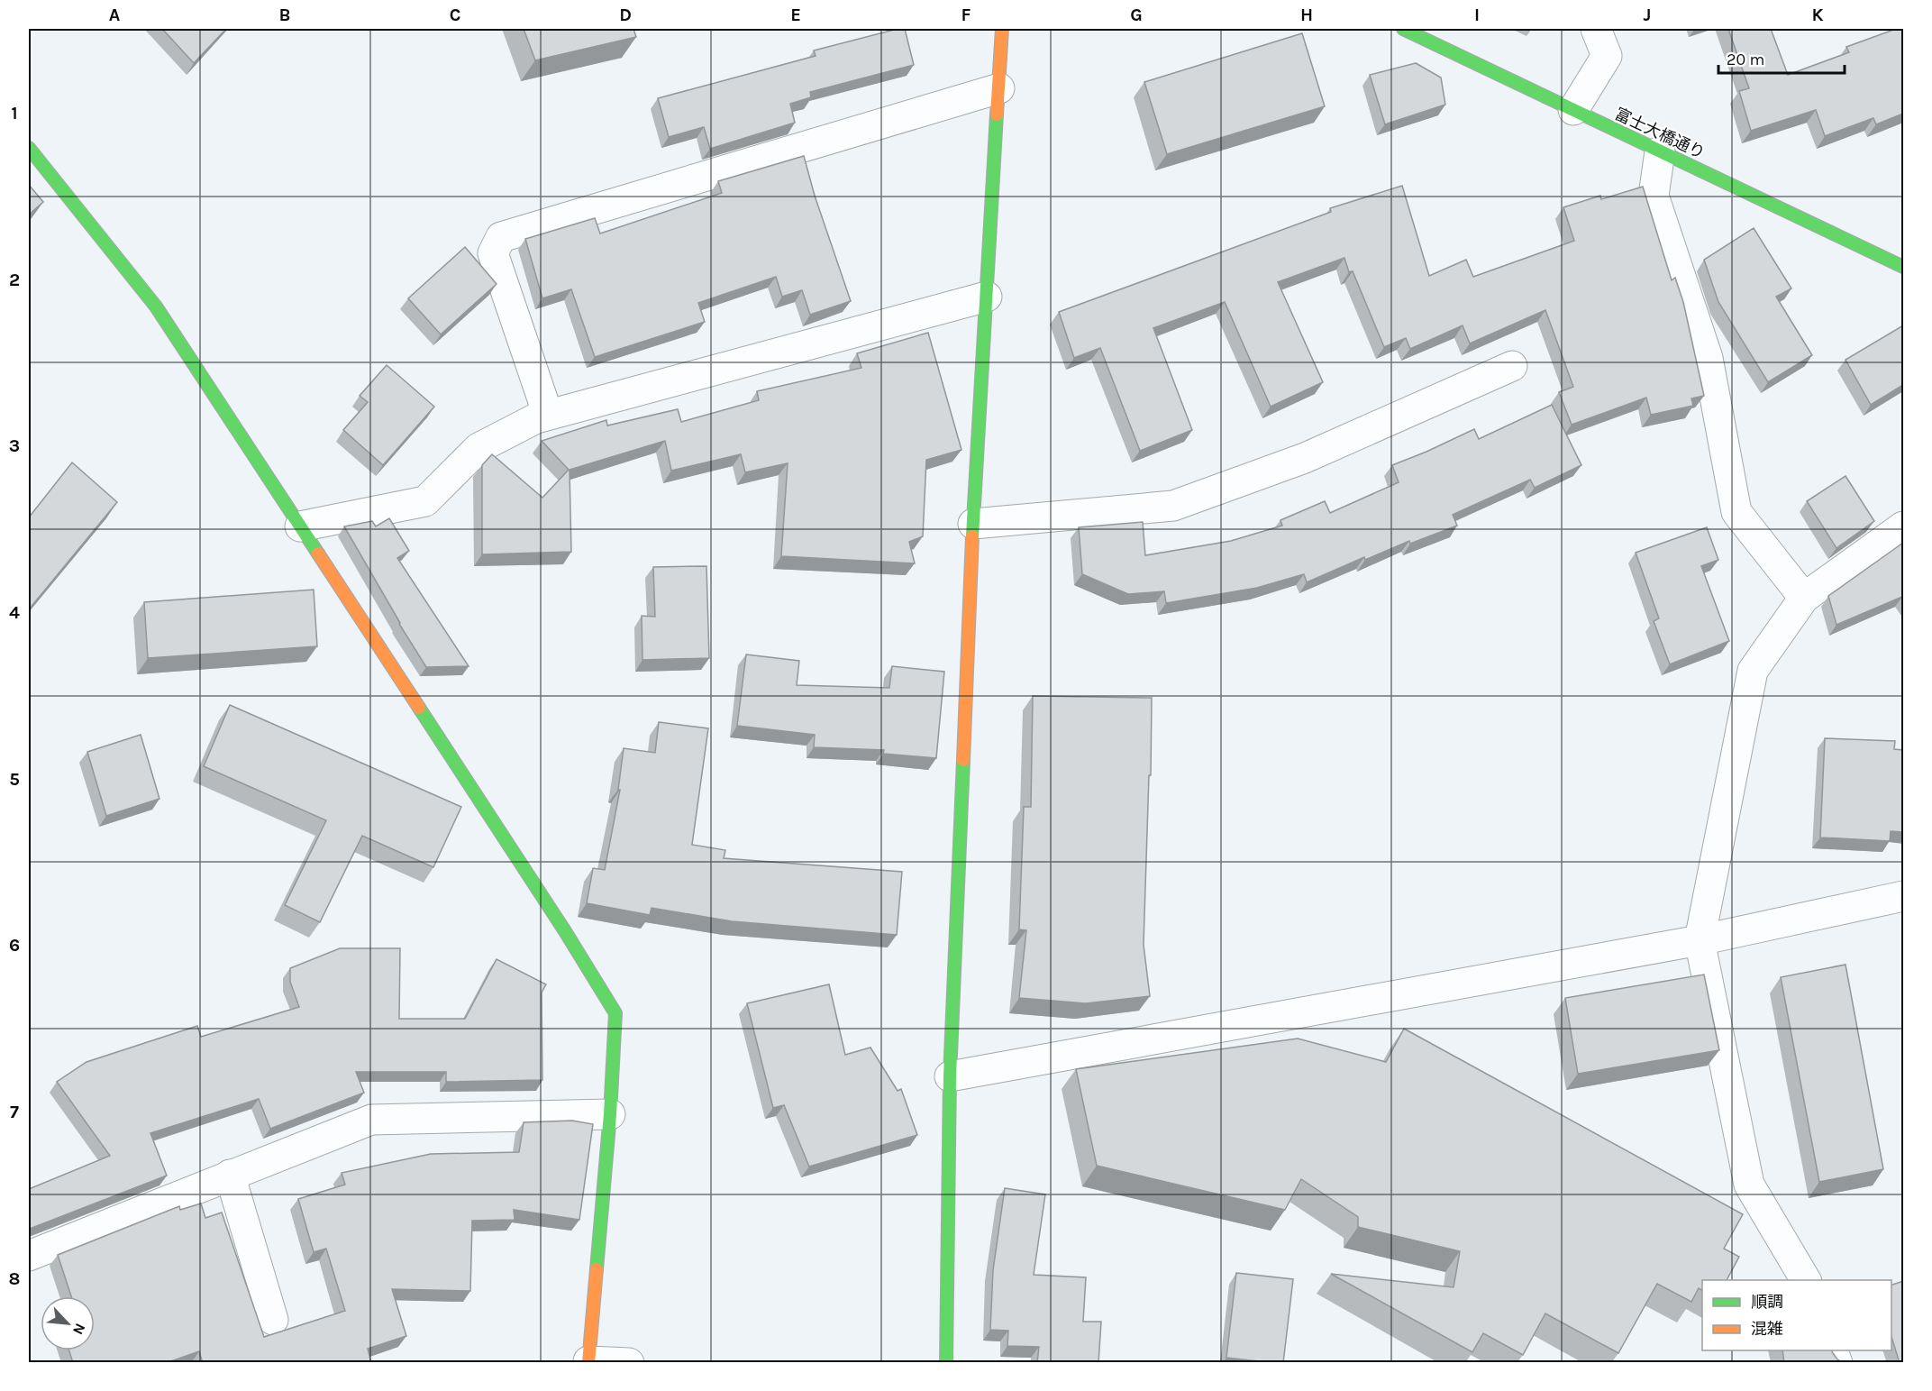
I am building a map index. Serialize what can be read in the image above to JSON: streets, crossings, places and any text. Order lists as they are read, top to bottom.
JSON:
{
  "streets": {
    "street": ["富士大橋通り"]
  },
  "legend": ["順調", "混雑"],
  "scale_bar": "20 m",
  "north": "bottom right",
  "grid": {
    "columns": [
      "A",
      "B",
      "C",
      "D",
      "E",
      "F",
      "G",
      "H",
      "I",
      "J",
      "K"
    ],
    "rows": [
      "1",
      "2",
      "3",
      "4",
      "5",
      "6",
      "7",
      "8"
    ]
  }
}
